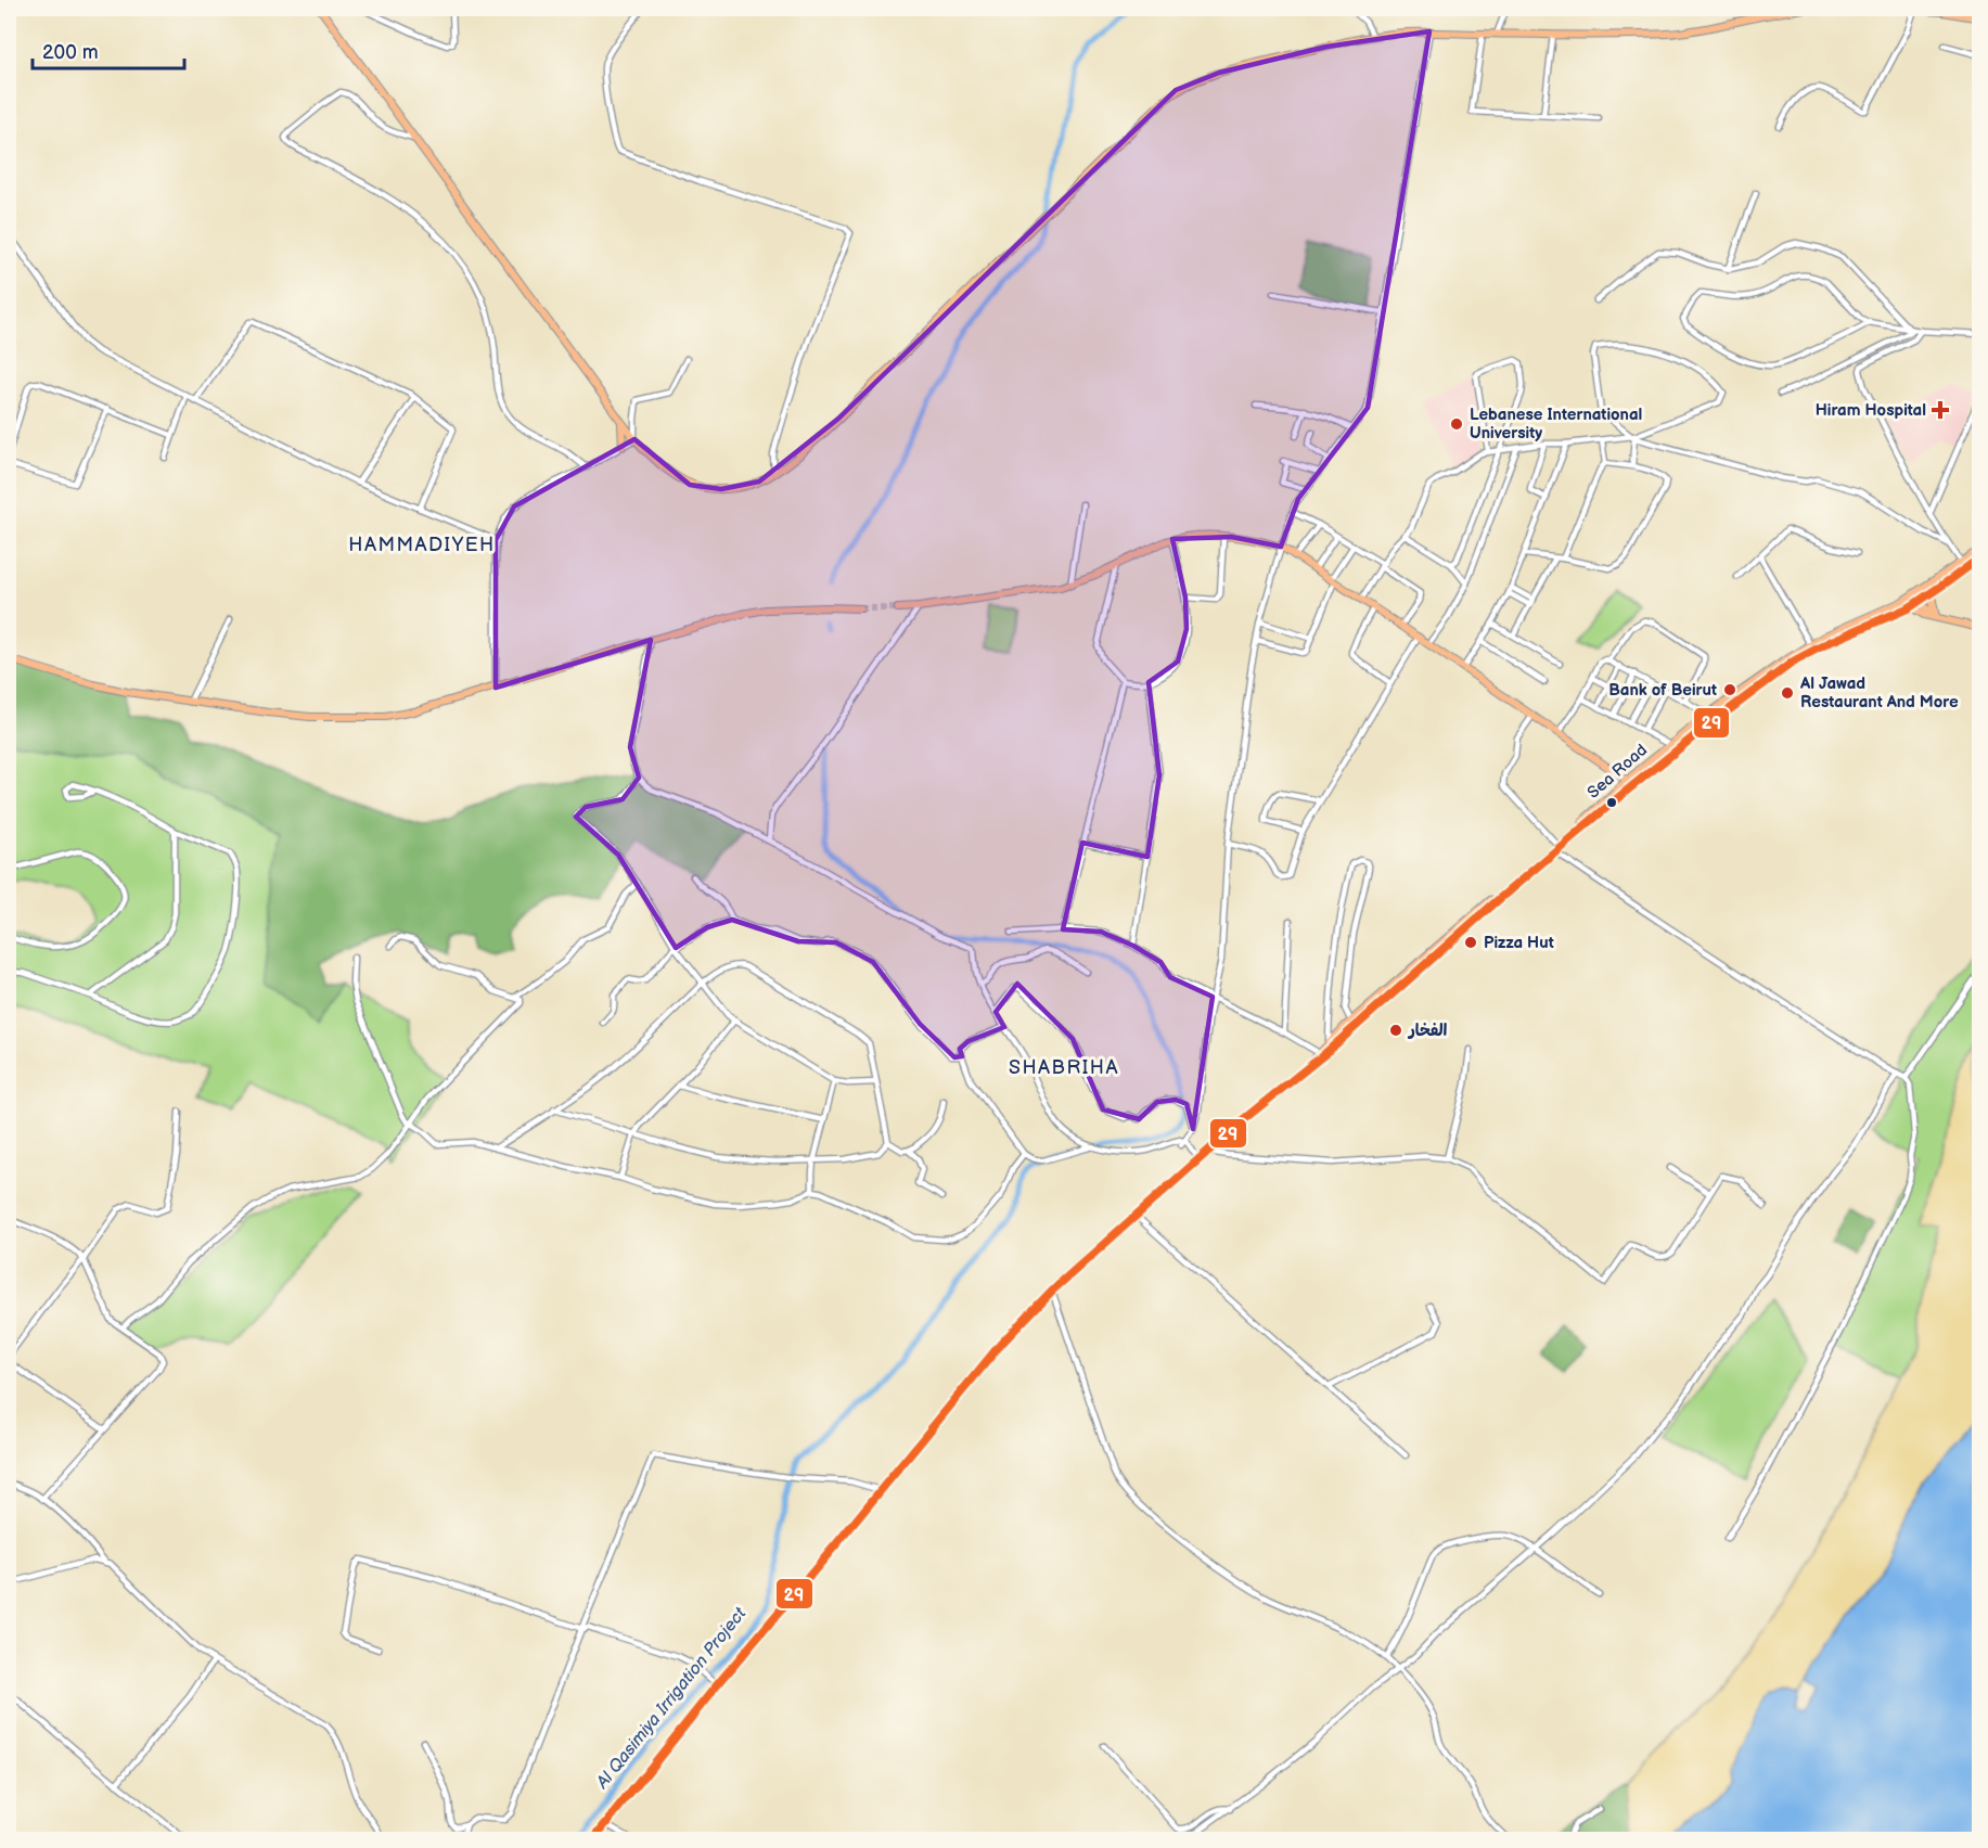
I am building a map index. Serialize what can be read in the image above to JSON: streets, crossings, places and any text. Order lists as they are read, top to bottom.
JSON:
{
  "streets": {
    "highway": ["Sea Road"]
  },
  "districts": ["HAMMADIYEH", "SHABRIHA"],
  "water": ["Al Qasimiya Irrigation Project"],
  "places": {
    "health": ["Hiram Hospital"],
    "other": [
      "Lebanese International University",
      "Bank of Beirut",
      "Al Jawad Restaurant And More",
      "Pizza Hut",
      "الفخار"
    ]
  },
  "lines": ["transit line 29"],
  "scale_bar": "200 m"
}
